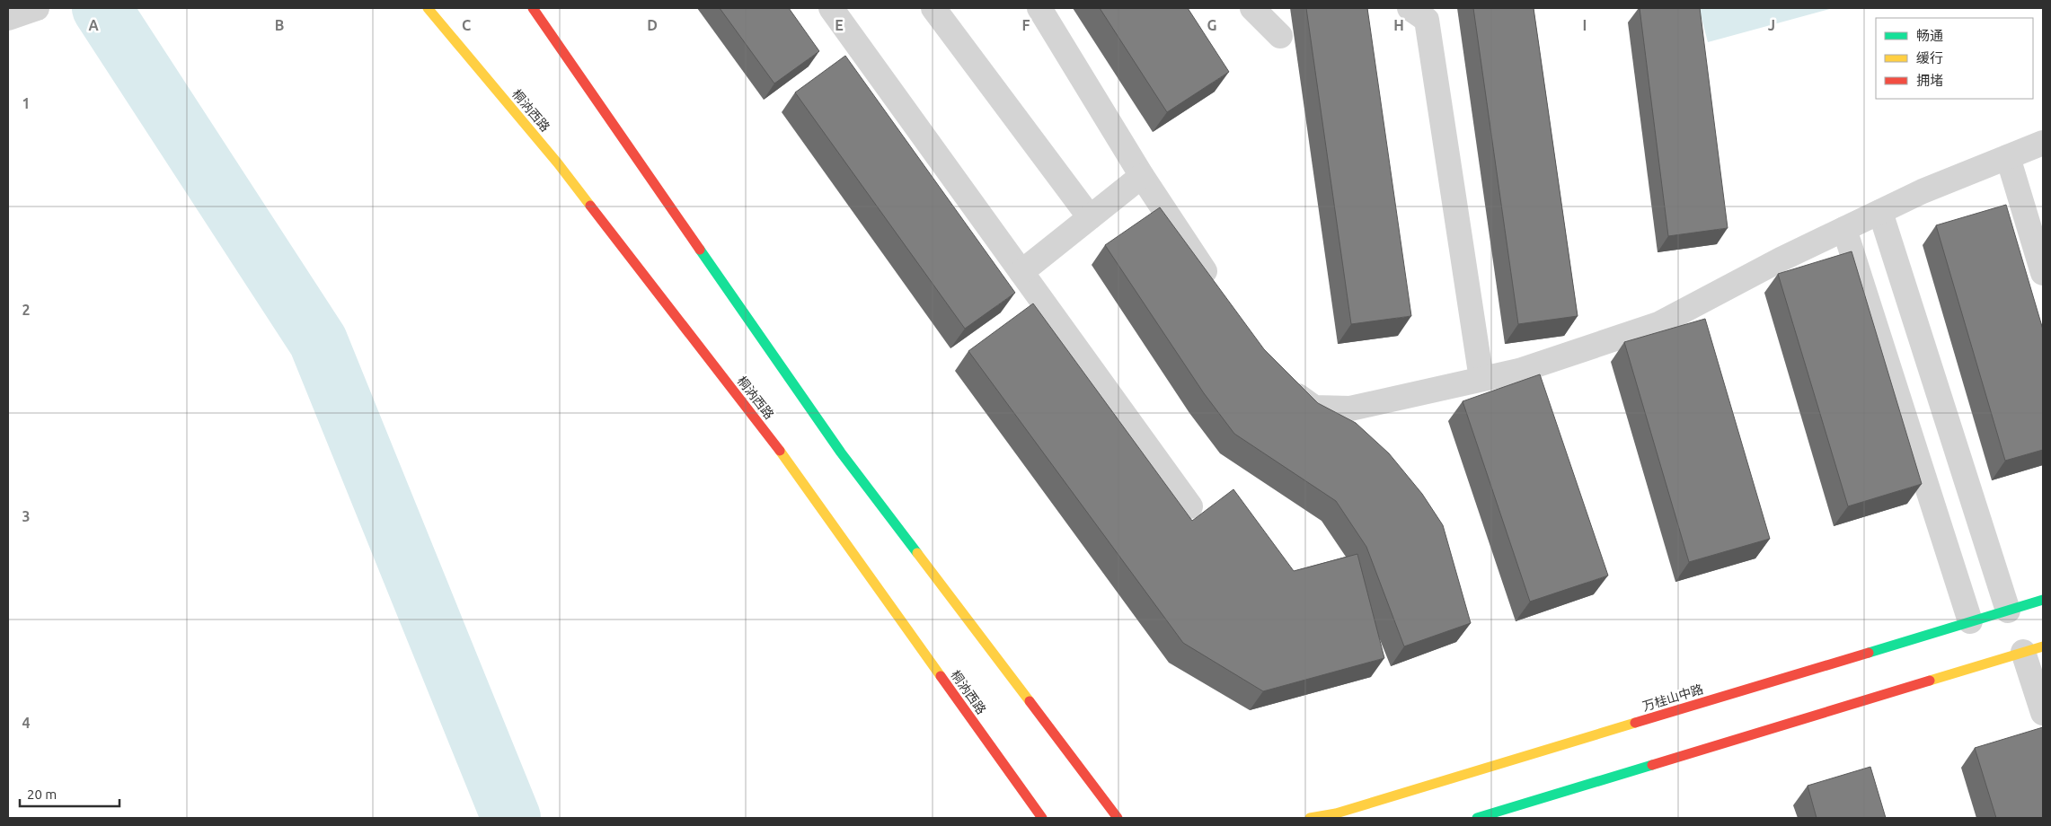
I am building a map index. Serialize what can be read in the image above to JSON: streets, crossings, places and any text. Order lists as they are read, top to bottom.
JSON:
{
  "streets": {
    "main road": ["桐汭西路", "万桂山中路"]
  },
  "legend": ["畅通", "缓行", "拥堵"],
  "scale_bar": "20 m",
  "grid": {
    "columns": [
      "A",
      "B",
      "C",
      "D",
      "E",
      "F",
      "G",
      "H",
      "I",
      "J"
    ],
    "rows": [
      "1",
      "2",
      "3",
      "4"
    ]
  }
}
